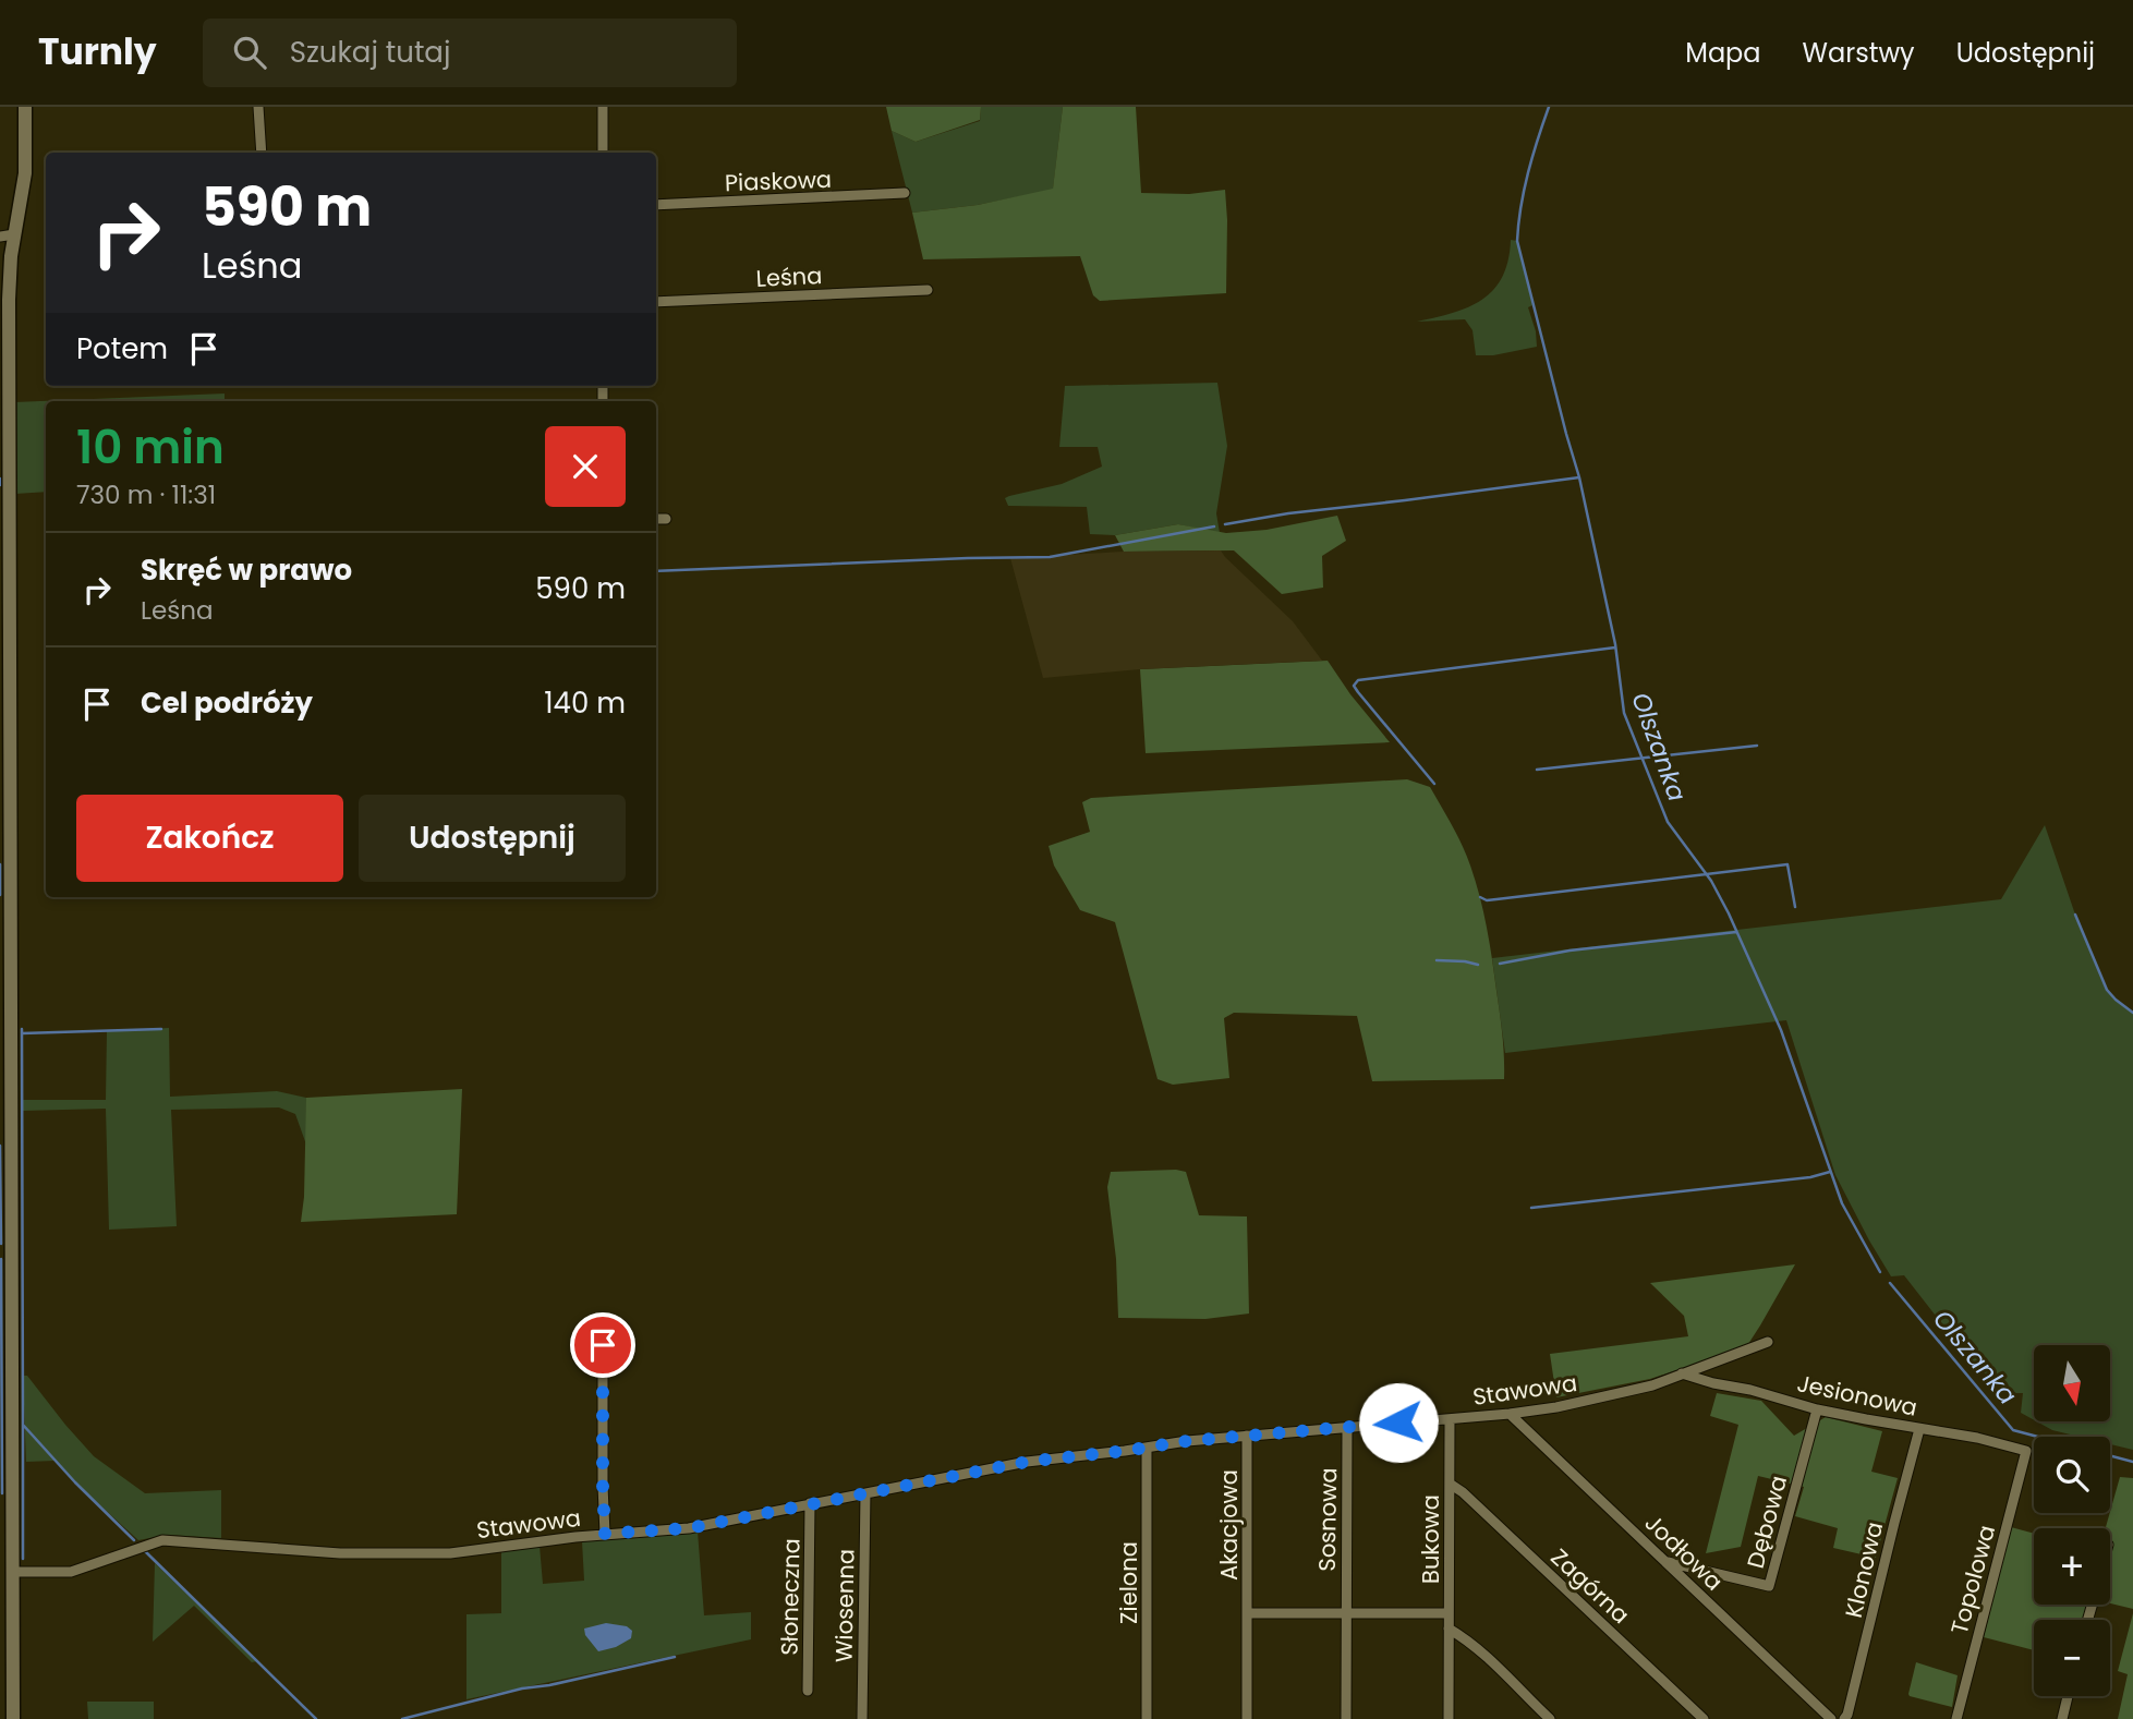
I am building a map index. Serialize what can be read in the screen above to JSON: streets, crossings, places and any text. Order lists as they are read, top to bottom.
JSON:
{
  "streets": {
    "street": [
      "Piaskowa",
      "Leśna",
      "Stawowa",
      "Jesionowa",
      "Sosnowa",
      "Dębowa",
      "Akacjowa",
      "Bukowa",
      "Jodłowa",
      "Klonowa",
      "Topolowa",
      "Zielona",
      "Zagórna",
      "Słoneczna",
      "Wiosenna"
    ]
  },
  "crossings": [
    ["Stawowa", "Jesionowa"],
    ["Stawowa", "Sosnowa"],
    ["Stawowa", "Akacjowa"],
    ["Stawowa", "Bukowa"],
    ["Stawowa", "Jodłowa"],
    ["Stawowa", "Zielona"],
    ["Stawowa", "Słoneczna"],
    ["Stawowa", "Wiosenna"],
    ["Jesionowa", "Dębowa"],
    ["Jesionowa", "Klonowa"],
    ["Jesionowa", "Topolowa"],
    ["Sosnowa", "Akacjowa"],
    ["Sosnowa", "Bukowa"],
    ["Dębowa", "Jodłowa"],
    ["Akacjowa", "Bukowa"],
    ["Bukowa", "Zagórna"]
  ],
  "water": ["Olszanka"],
  "north": "bottom",
  "page": {
    "header": "Turnly",
    "search": "Szukaj tutaj",
    "nav": ["Mapa", "Warstwy", "Udostępnij"],
    "turn": ["590 m", "Leśna"],
    "then": "Potem",
    "heading": ["10 min", "730 m · 11:31"],
    "list": [
      {
        "name": "Skręć w prawo",
        "note": "Leśna",
        "value": "590 m"
      },
      {
        "name": "Cel podróży",
        "value": "140 m"
      }
    ],
    "buttons": ["Zakończ", "Udostępnij"],
    "map_buttons": ["+", "−"]
  }
}
